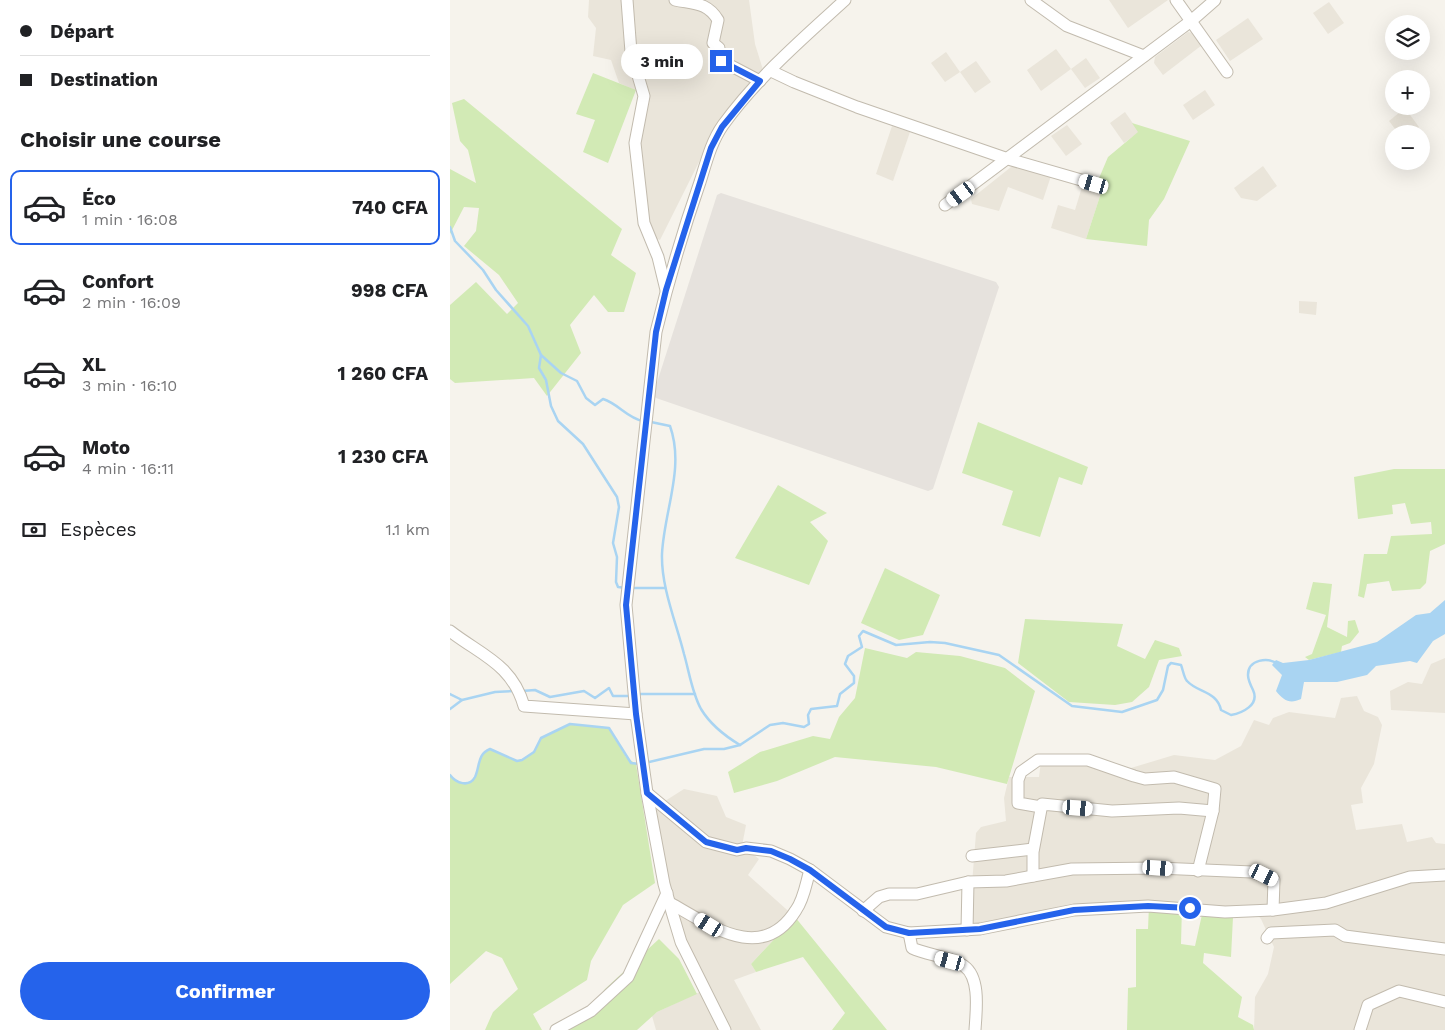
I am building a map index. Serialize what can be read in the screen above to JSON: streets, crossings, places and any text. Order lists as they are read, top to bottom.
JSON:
{
  "page": {
    "banner": ["Départ", "Destination"],
    "map_buttons": ["+", "−"],
    "bubble": "3 min",
    "heading": "Choisir une course",
    "list": [
      {
        "name": "Éco",
        "note": "1 min · 16:08",
        "value": "740 CFA"
      },
      {
        "name": "Confort",
        "note": "2 min · 16:09",
        "value": "998 CFA"
      },
      {
        "name": "XL",
        "note": "3 min · 16:10",
        "value": "1 260 CFA"
      },
      {
        "name": "Moto",
        "note": "4 min · 16:11",
        "value": "1 230 CFA"
      }
    ],
    "pay": ["Espèces", "1.1 km"],
    "buttons": "Confirmer"
  }
}
